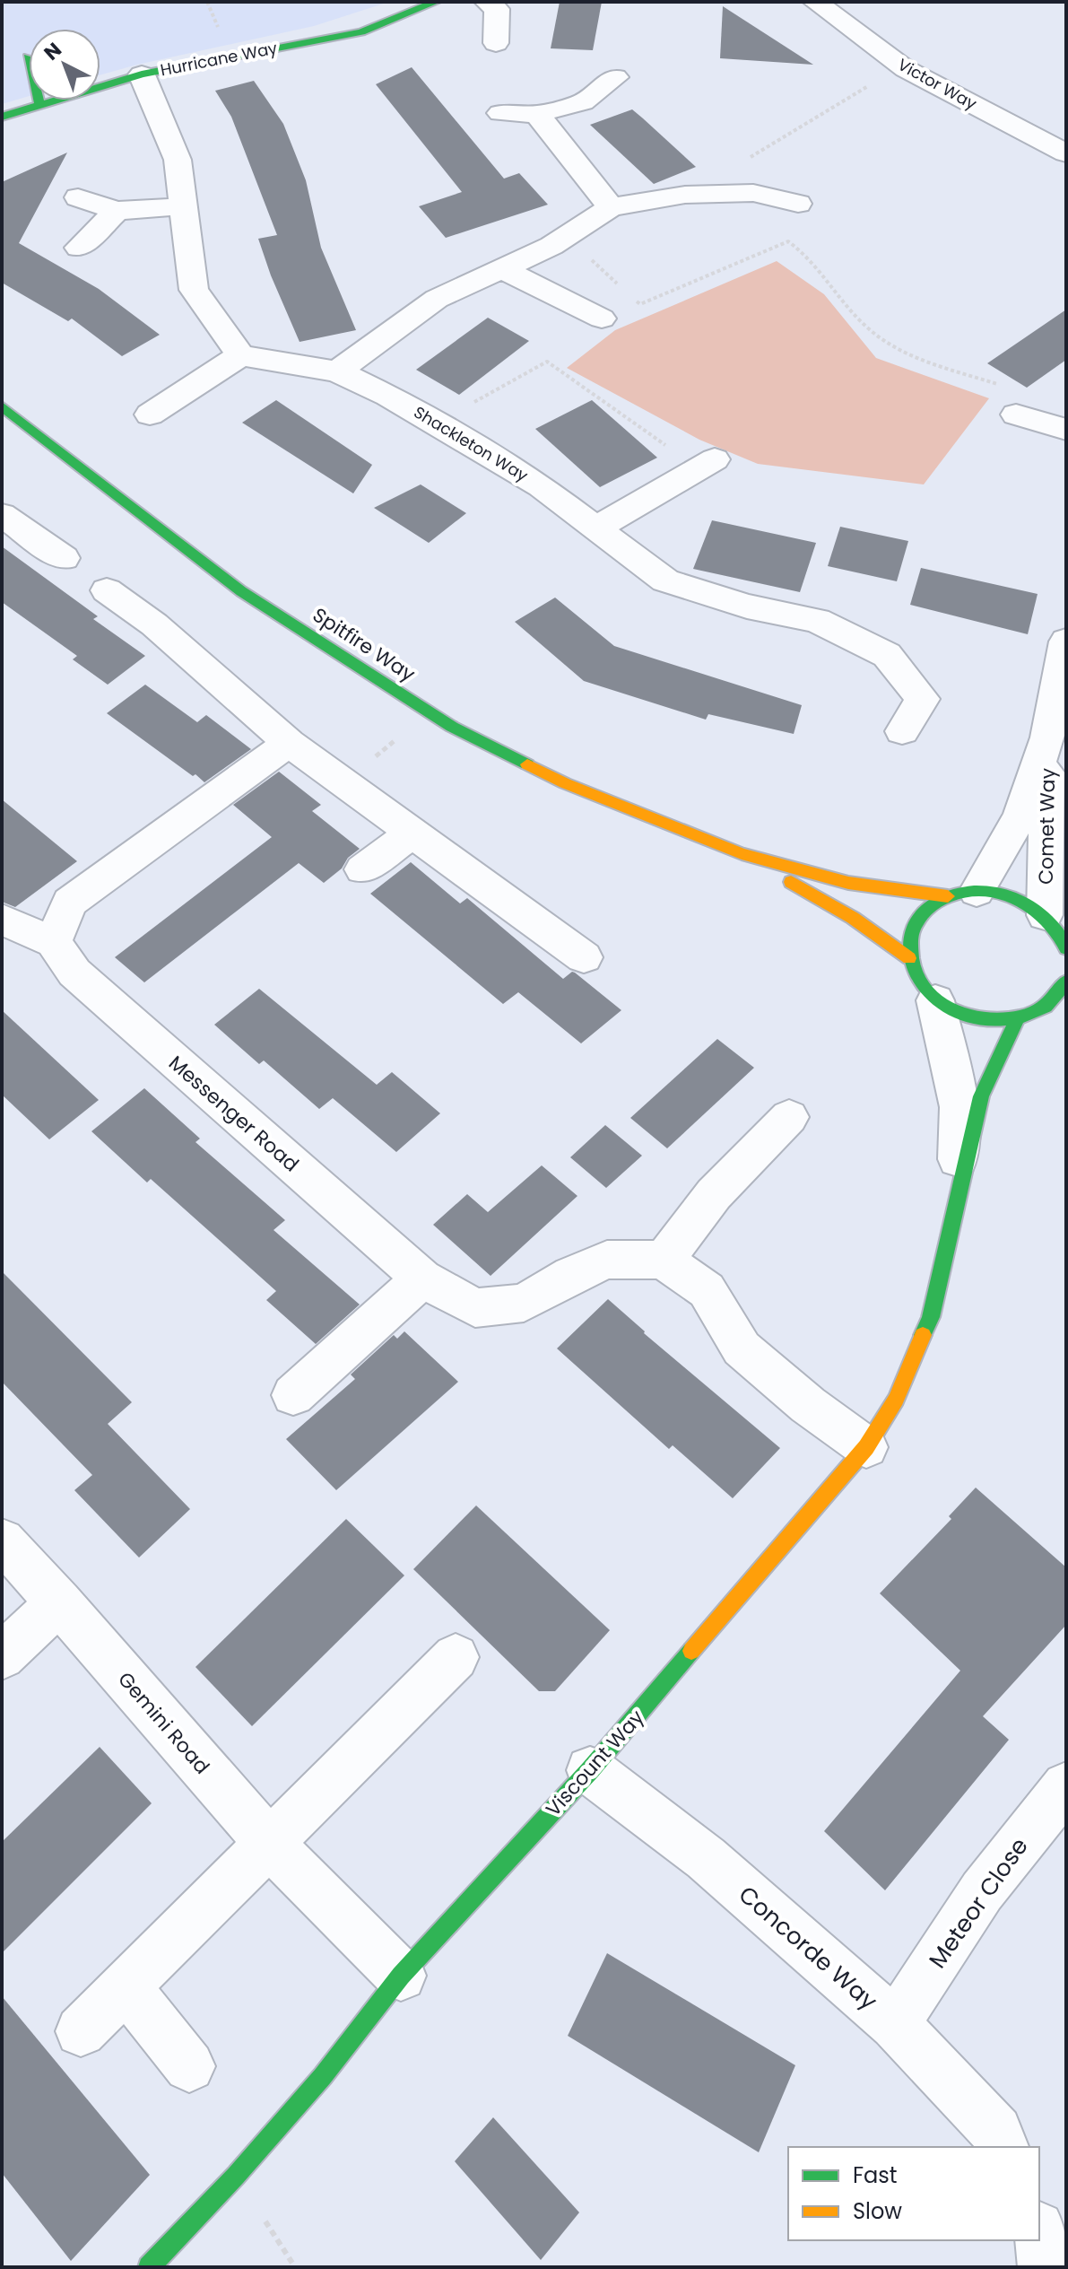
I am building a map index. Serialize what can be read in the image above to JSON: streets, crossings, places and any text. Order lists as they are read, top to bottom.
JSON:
{
  "streets": {
    "street": [
      "Hurricane Way",
      "Victor Way",
      "Shackleton Way",
      "Spitfire Way",
      "Comet Way",
      "Messenger Road",
      "Gemini Road",
      "Viscount Way",
      "Meteor Close",
      "Concorde Way"
    ]
  },
  "crossings": [
    ["Spitfire Way", "Comet Way"],
    ["Gemini Road", "Viscount Way"],
    ["Viscount Way", "Concorde Way"],
    ["Meteor Close", "Concorde Way"]
  ],
  "legend": ["Fast", "Slow"],
  "north": "top left"
}
